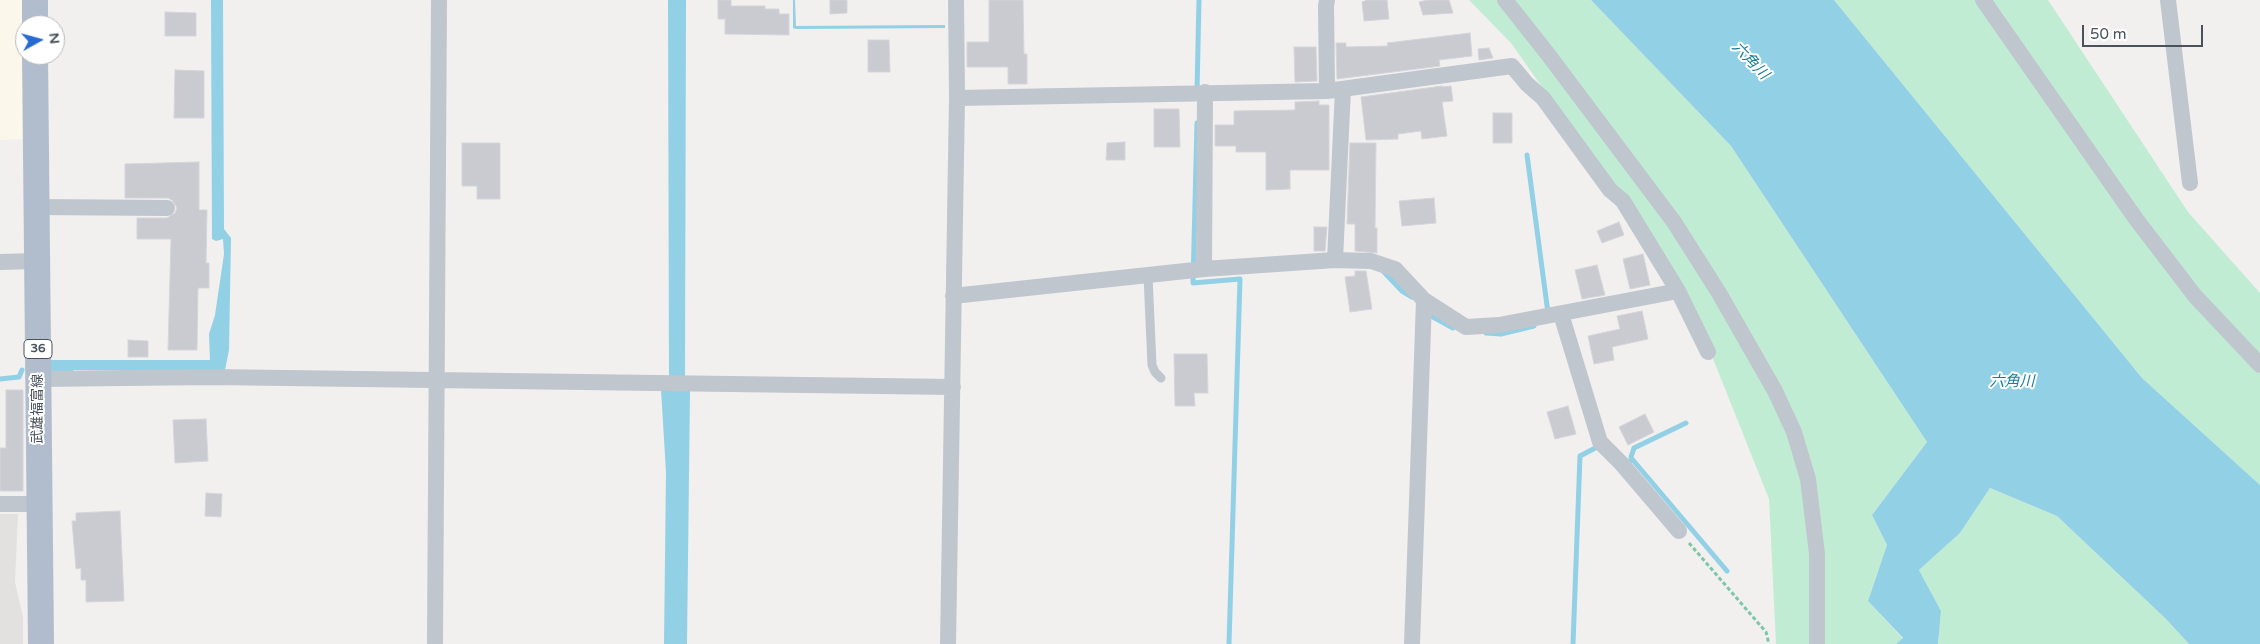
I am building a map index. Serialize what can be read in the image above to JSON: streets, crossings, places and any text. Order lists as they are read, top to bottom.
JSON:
{
  "streets": {
    "main road": ["36", "武雄福富線"]
  },
  "water": ["六角川"],
  "scale_bar": "50 m",
  "north": "right"
}
